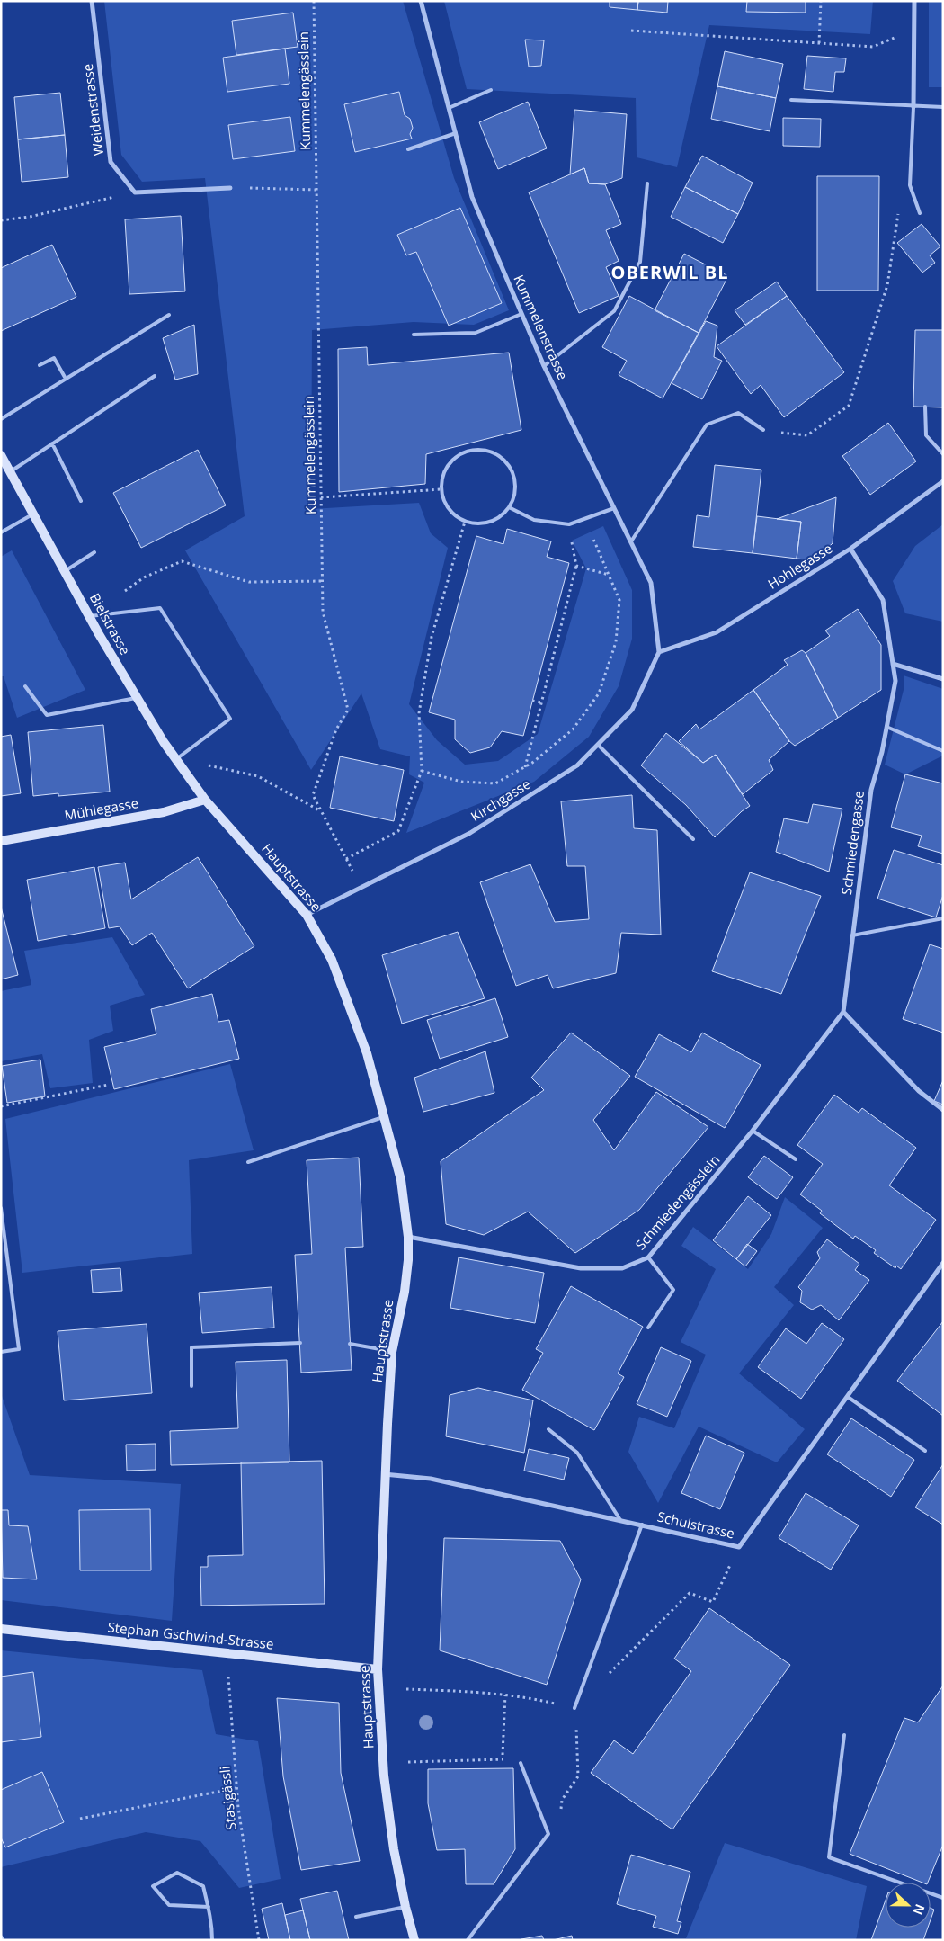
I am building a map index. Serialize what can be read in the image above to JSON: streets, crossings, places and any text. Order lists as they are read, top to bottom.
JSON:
{
  "streets": {
    "main road": [
      "Bielstrasse",
      "Mühlegasse",
      "Hauptstrasse",
      "Stephan Gschwind-Strasse"
    ],
    "street": [
      "Weidenstrasse",
      "Kummelenstrasse",
      "Hohlegasse",
      "Kirchgasse",
      "Schmiedengasse",
      "Schmiedengässlein",
      "Schulstrasse"
    ],
    "path": ["Kummelengässlein", "Stasigässli"]
  },
  "crossings": [
    ["Kummelengässlein", "Kirchgasse"],
    ["Kummelenstrasse", "Hohlegasse"],
    ["Kummelenstrasse", "Kirchgasse"],
    ["Hohlegasse", "Kirchgasse"],
    ["Hohlegasse", "Schmiedengasse"],
    ["Bielstrasse", "Mühlegasse"],
    ["Bielstrasse", "Hauptstrasse"],
    ["Kirchgasse", "Hauptstrasse"],
    ["Mühlegasse", "Hauptstrasse"],
    ["Schmiedengasse", "Schmiedengässlein"],
    ["Hauptstrasse", "Schmiedengässlein"],
    ["Hauptstrasse", "Schulstrasse"],
    ["Hauptstrasse", "Stephan Gschwind-Strasse"],
    ["Stephan Gschwind-Strasse", "Stasigässli"]
  ],
  "districts": ["OBERWIL BL"],
  "north": "right"
}
